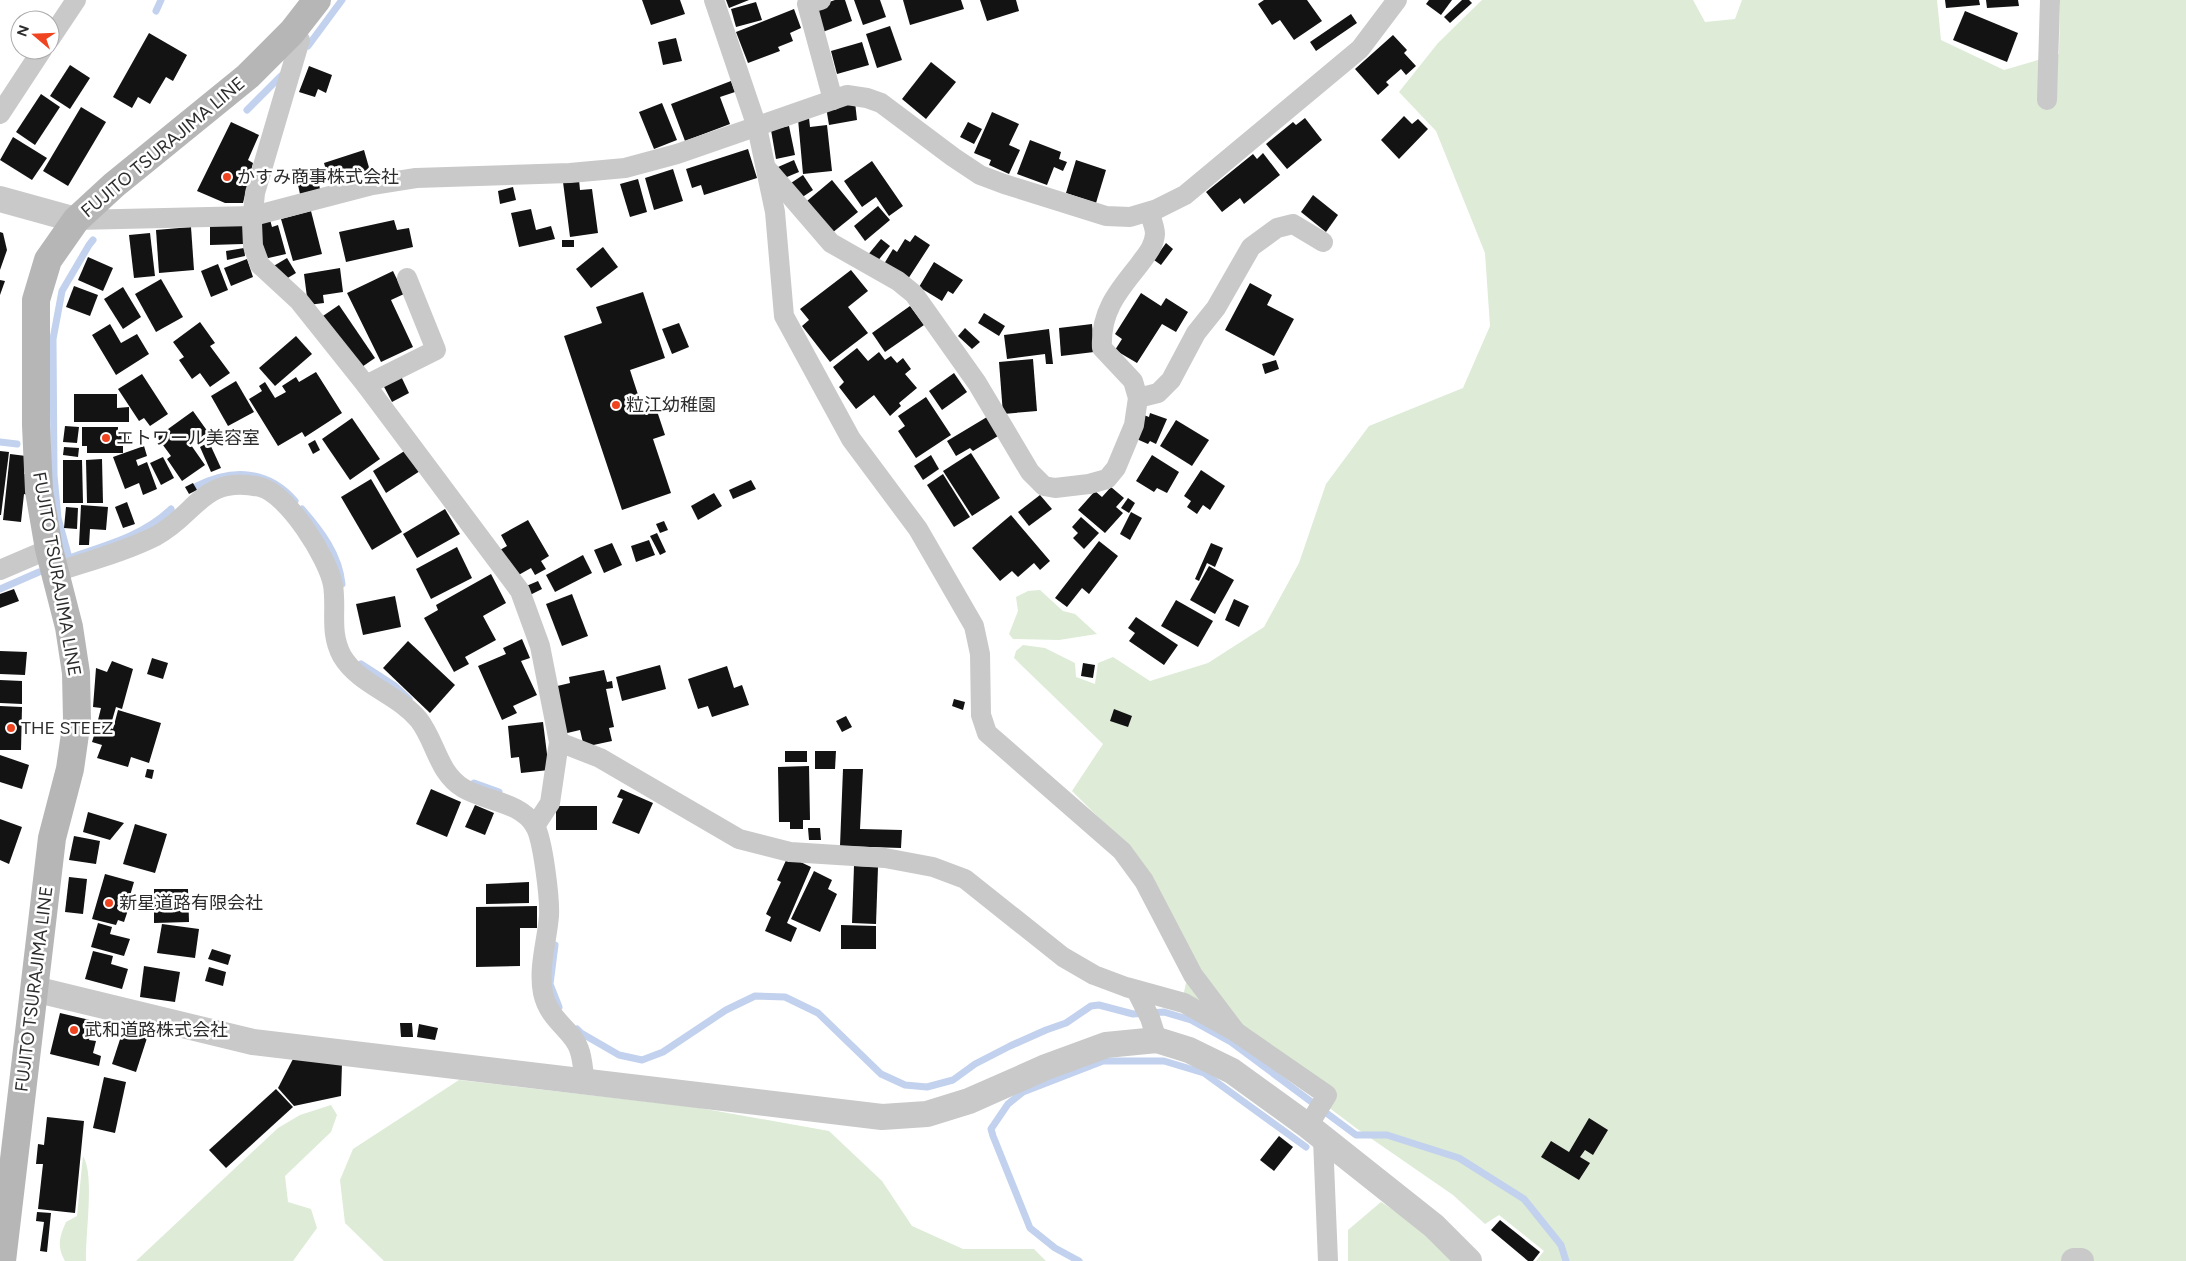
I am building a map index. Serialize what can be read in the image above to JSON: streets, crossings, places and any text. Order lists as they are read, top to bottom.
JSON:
{
  "streets": {
    "main road": ["FUJITO TSURAJIMA LINE"]
  },
  "places": [
    "かすみ商事株式会社",
    "粒江幼稚園",
    "エトワール美容室",
    "THE STEEZ",
    "新星道路有限会社",
    "武和道路株式会社"
  ],
  "north": "left"
}
